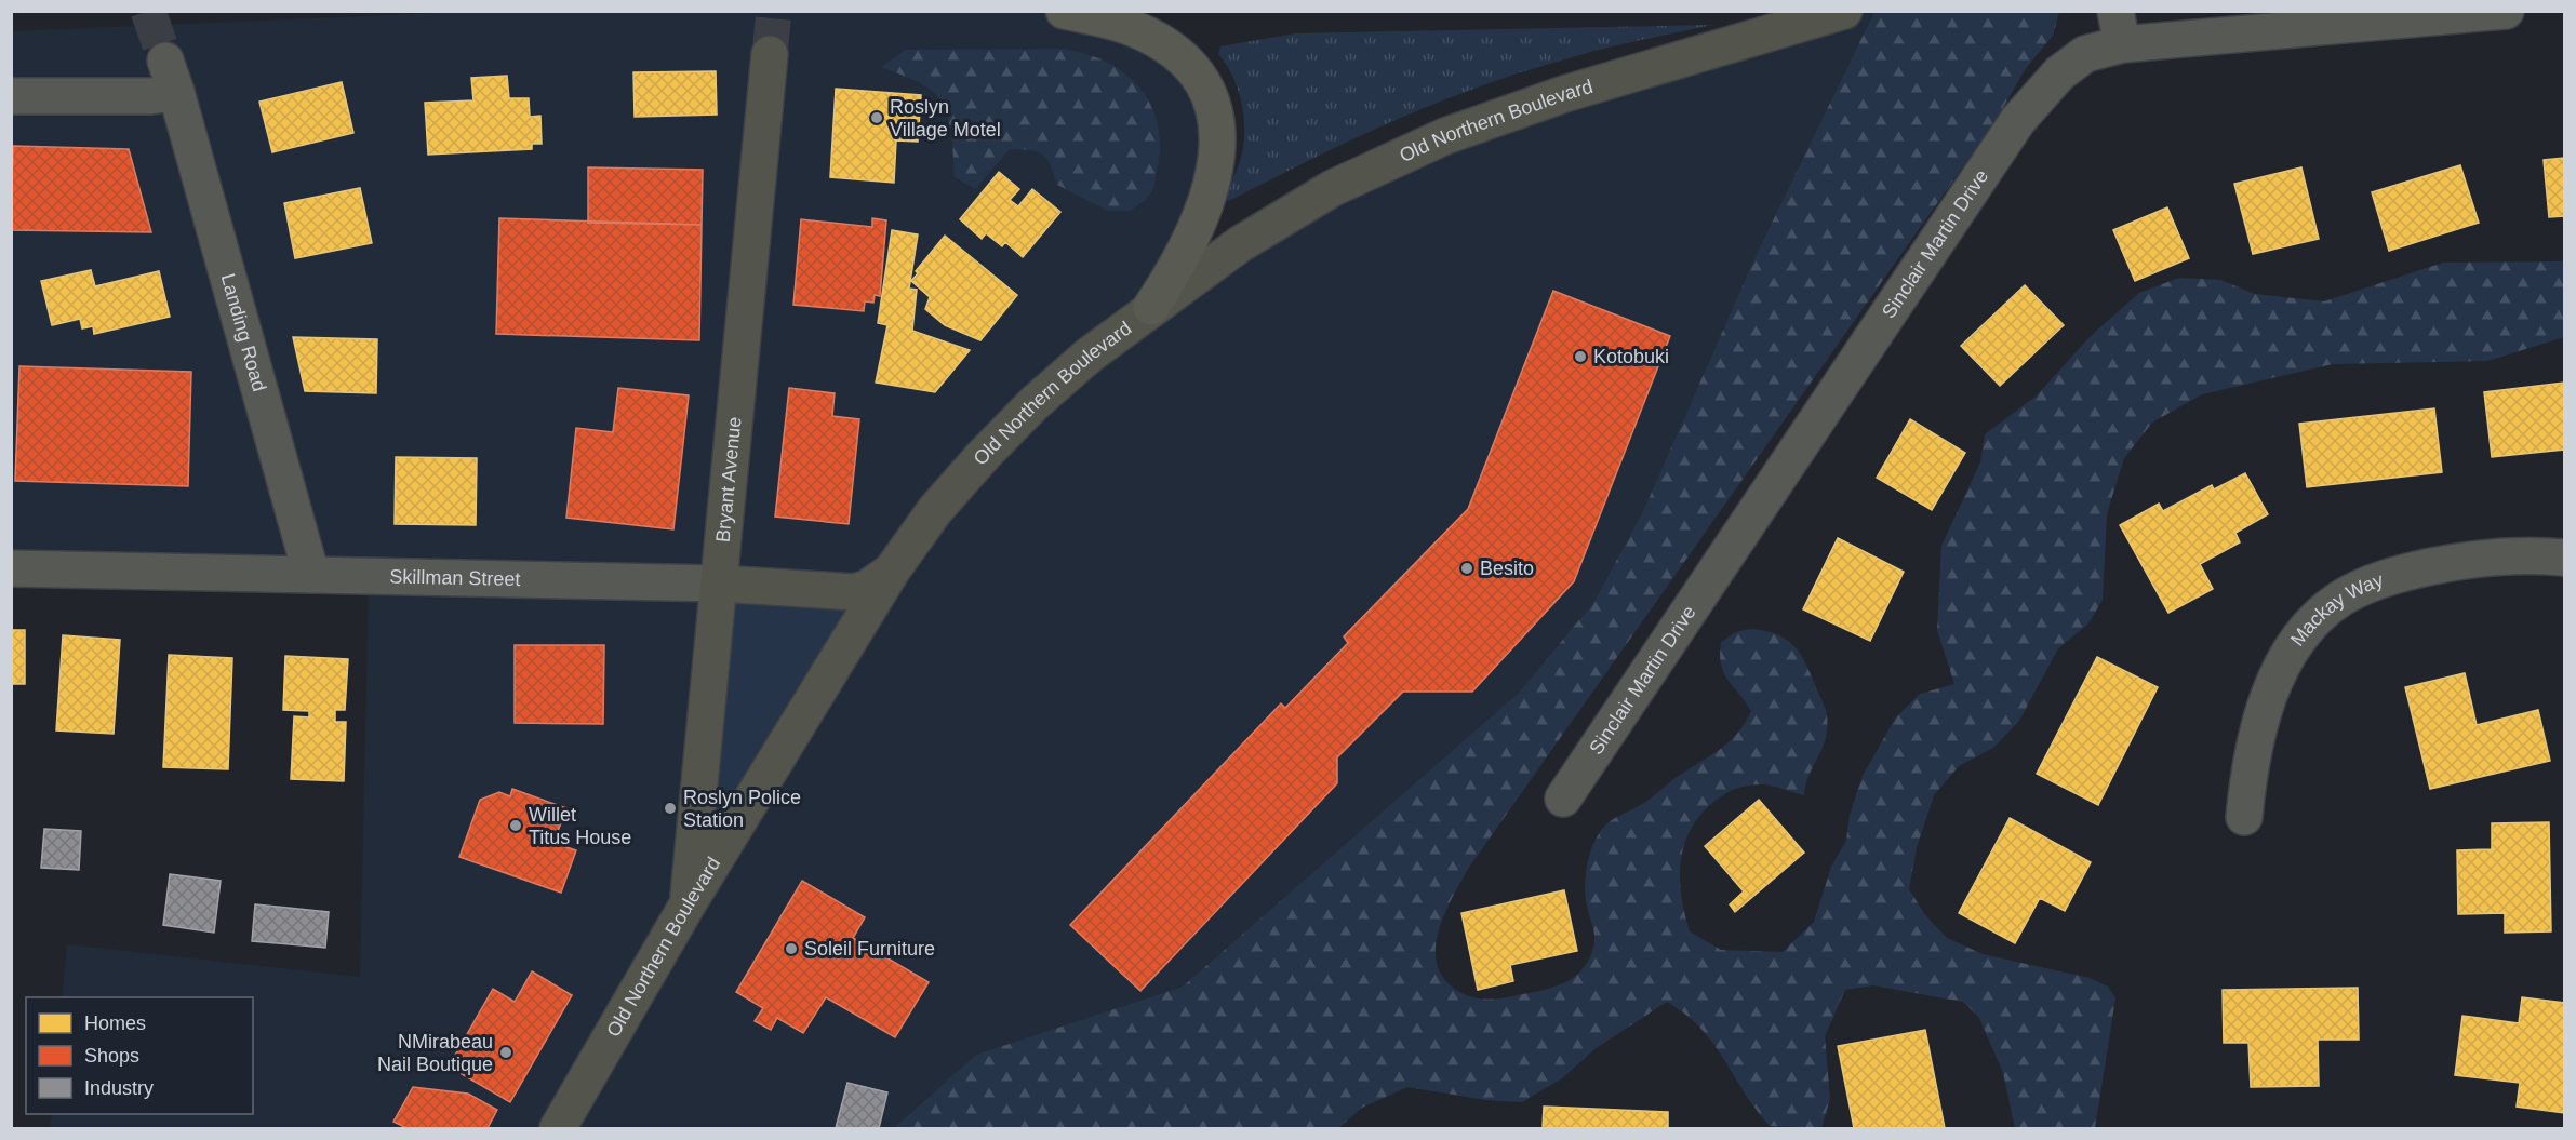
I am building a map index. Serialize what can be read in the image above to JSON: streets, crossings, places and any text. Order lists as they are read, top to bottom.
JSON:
{
  "streets": {
    "main road": ["Old Northern Boulevard", "Bryant Avenue", "Skillman Street"],
    "street": ["Sinclair Martin Drive", "Landing Road", "Mackay Way"]
  },
  "crossings": [
    ["Old Northern Boulevard", "Bryant Avenue"],
    ["Old Northern Boulevard", "Skillman Street"],
    ["Landing Road", "Skillman Street"],
    ["Bryant Avenue", "Skillman Street"]
  ],
  "places": [
    "Roslyn Village Motel",
    "Kotobuki",
    "Besito",
    "Roslyn Police Station",
    "Willet Titus House",
    "Soleil Furniture",
    "NMirabeau Nail Boutique"
  ],
  "legend": ["Homes", "Shops", "Industry"]
}
